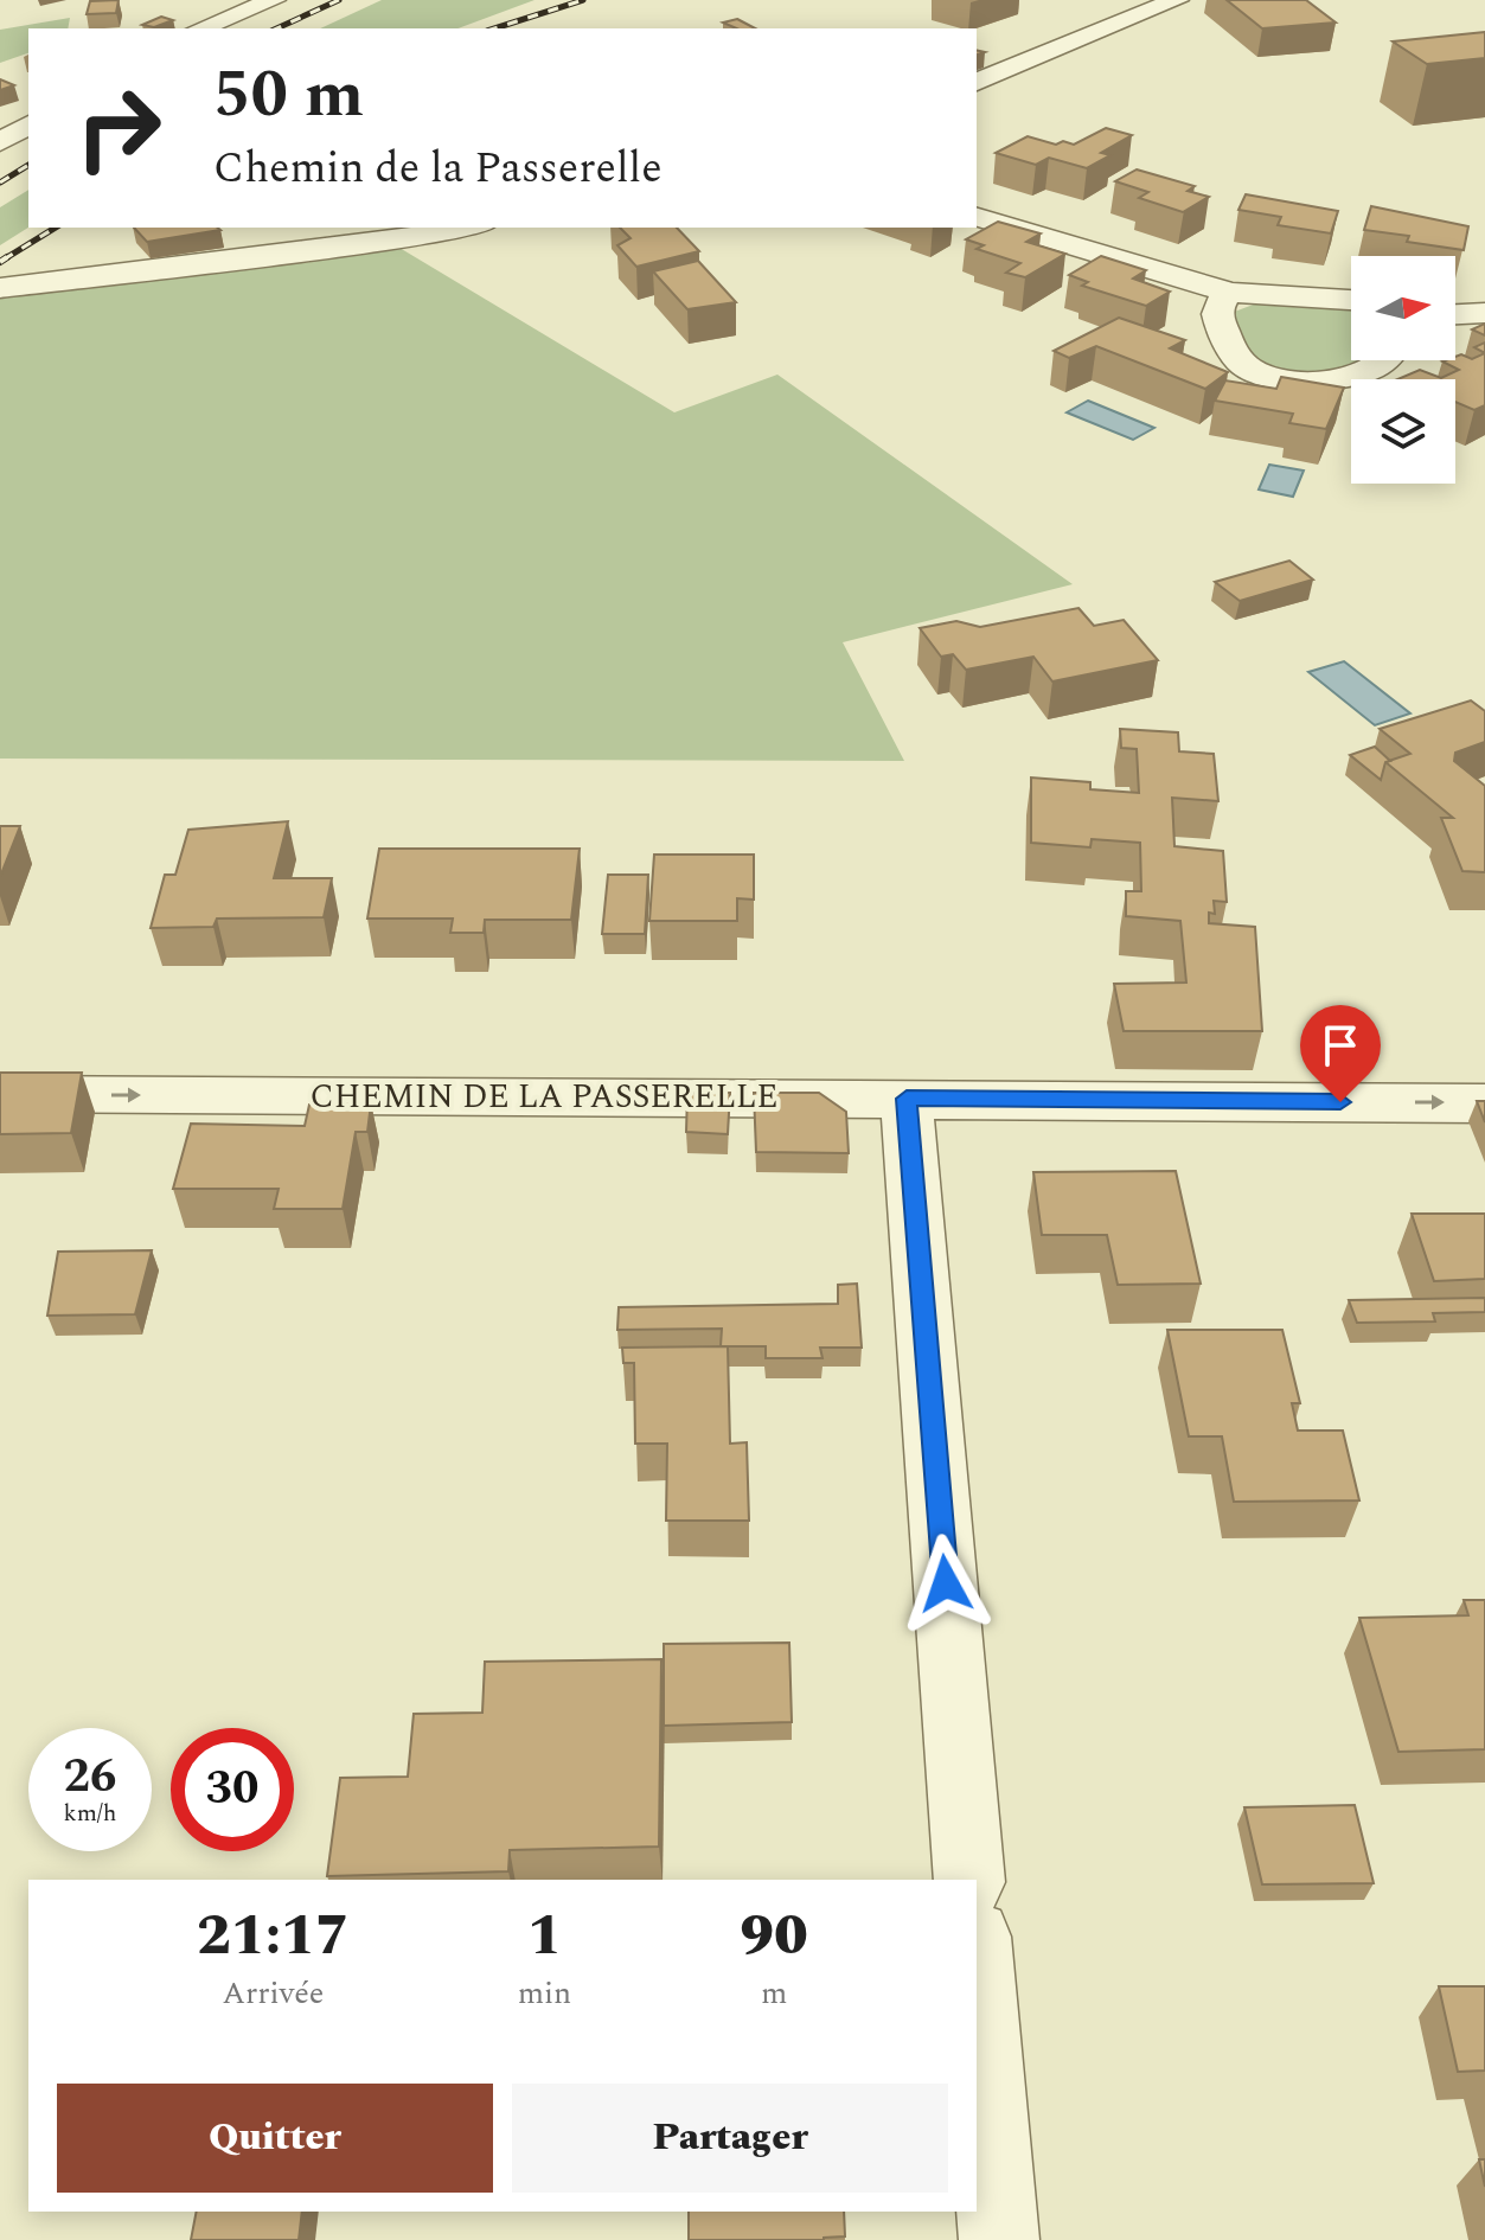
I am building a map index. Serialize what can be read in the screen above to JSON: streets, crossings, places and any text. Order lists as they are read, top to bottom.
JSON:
{
  "streets": {
    "street": ["CHEMIN DE LA PASSERELLE"]
  },
  "one_way": ["CHEMIN DE LA PASSERELLE"],
  "north": "right",
  "page": {
    "turn": ["50 m", "Chemin de la Passerelle"],
    "speed": "26 km/h",
    "limit": "30",
    "eta": [
      "21:17",
      "Arrivée",
      "1",
      "min",
      "90",
      "m"
    ],
    "buttons": ["Quitter", "Partager"]
  }
}
